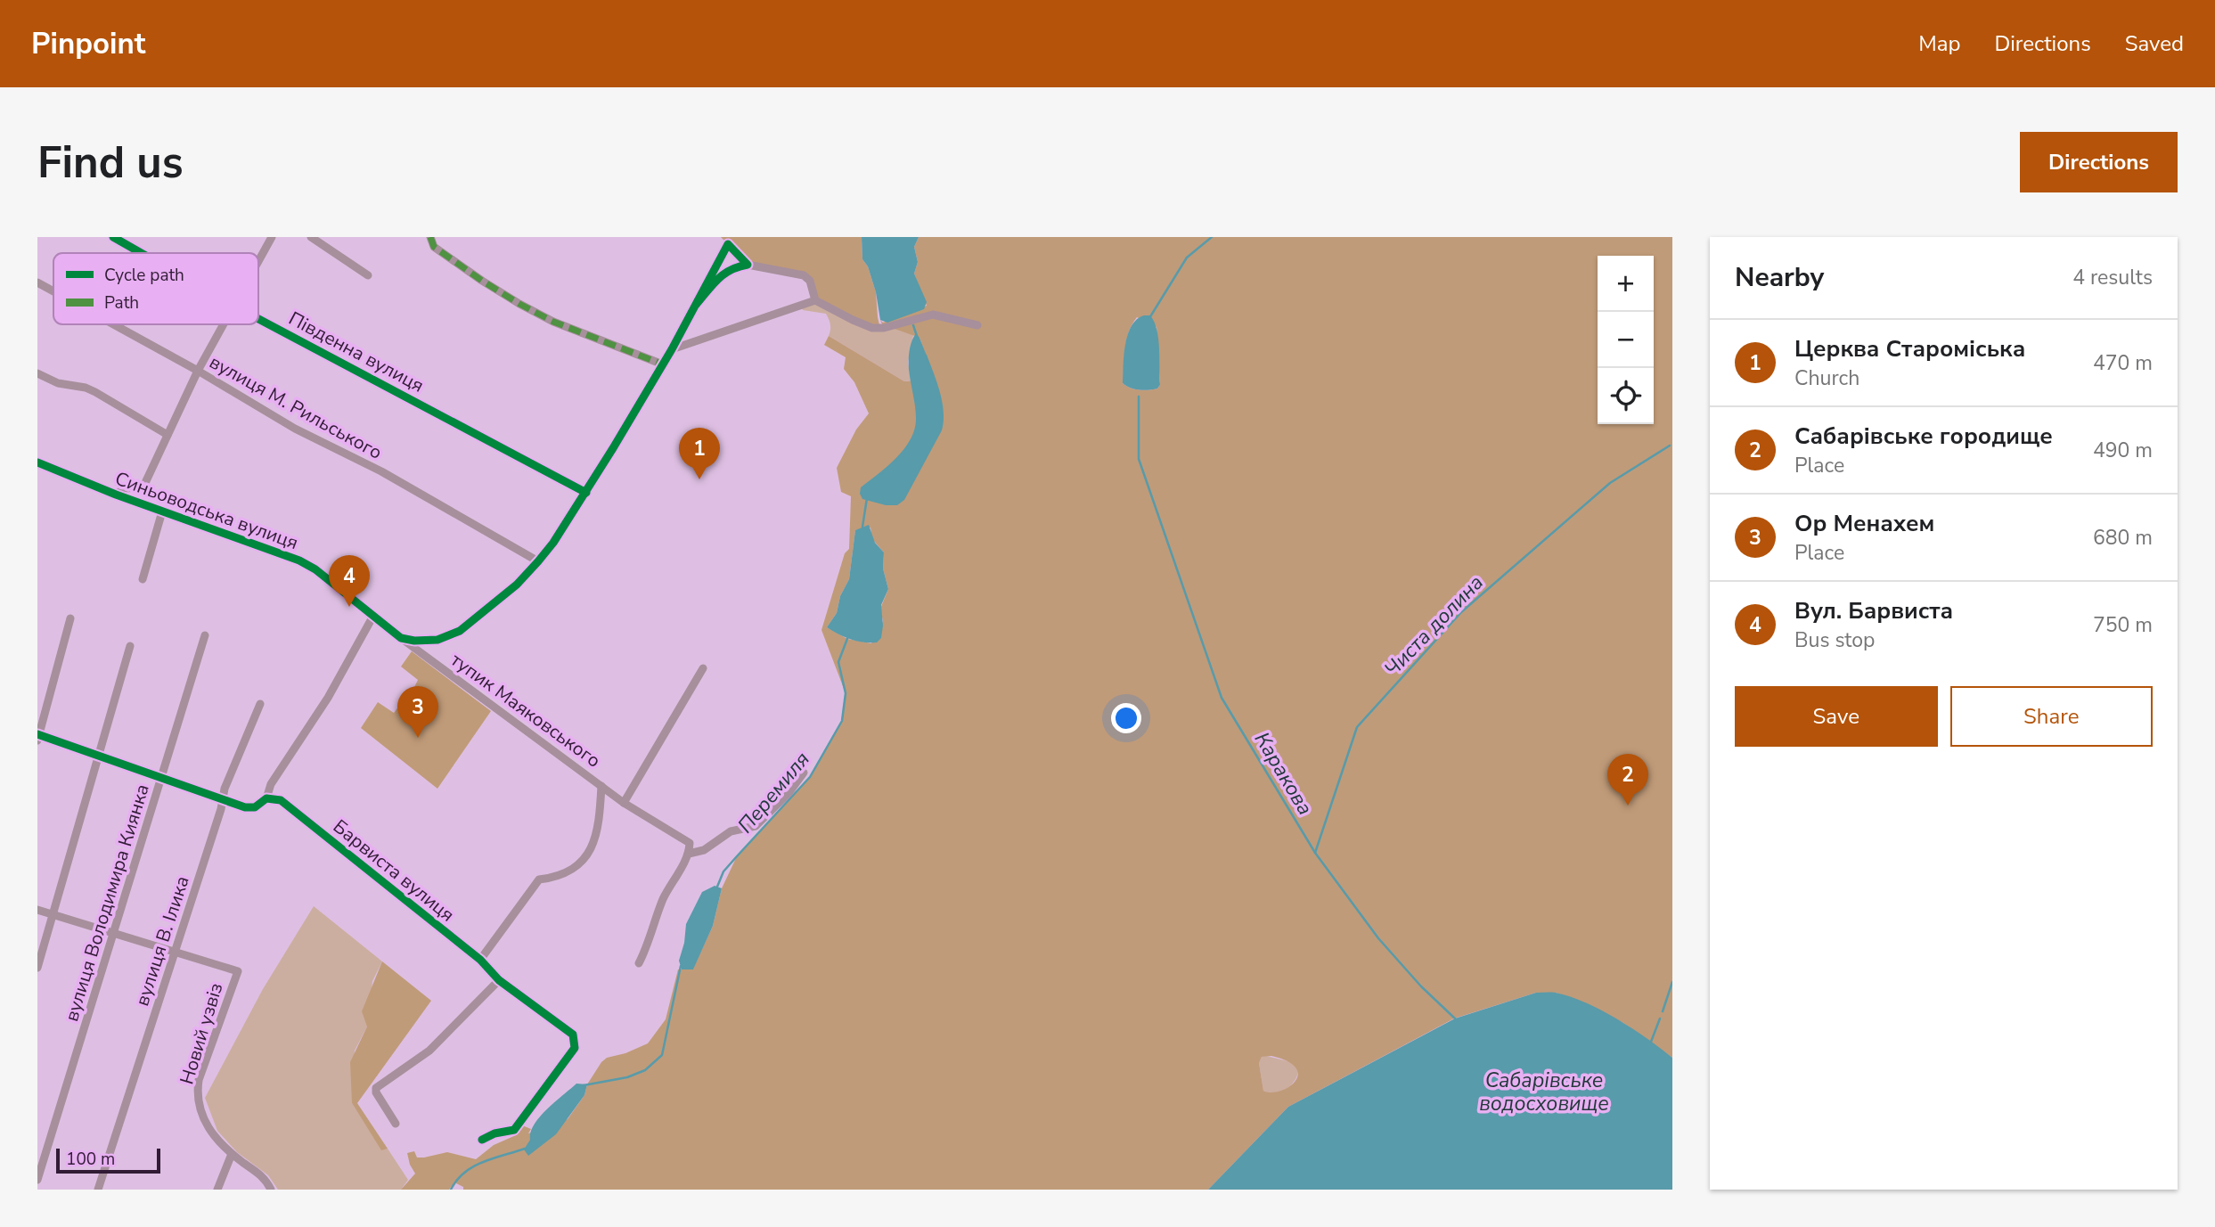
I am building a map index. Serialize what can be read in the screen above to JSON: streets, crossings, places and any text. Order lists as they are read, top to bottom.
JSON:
{
  "streets": {
    "street": [
      "Південна вулиця",
      "вулиця М. Рильського",
      "Синьоводська вулиця",
      "тупик Маяковського",
      "Барвиста вулиця",
      "вулиця Володимира Киянка",
      "вулиця В. Ілика",
      "Новий узвіз"
    ]
  },
  "crossings": [
    ["Синьоводська вулиця", "тупик Маяковського"],
    ["тупик Маяковського", "Барвиста вулиця"],
    ["вулиця В. Ілика", "Новий узвіз"]
  ],
  "water": [
    "Чиста долина",
    "Каракова",
    "Перемиля",
    "Сабарівське водосховище"
  ],
  "legend": ["Cycle path", "Path"],
  "scale_bar": "100 m",
  "page": {
    "header": "Pinpoint",
    "nav": ["Map", "Directions", "Saved"],
    "buttons": [
      "Directions",
      ["Save", "Share"]
    ],
    "title": "Find us",
    "heading": ["Nearby", "4 results"],
    "map_buttons": ["+", "−"],
    "list": [
      {
        "mark": "1",
        "name": "Церква Староміська",
        "note": "Church",
        "value": "470 m"
      },
      {
        "mark": "2",
        "name": "Сабарівське городище",
        "note": "Place",
        "value": "490 m"
      },
      {
        "mark": "3",
        "name": "Ор Менахем",
        "note": "Place",
        "value": "680 m"
      },
      {
        "mark": "4",
        "name": "Вул. Барвиста",
        "note": "Bus stop",
        "value": "750 m"
      }
    ],
    "pins": [
      "1",
      "4",
      "3",
      "2"
    ],
    "scale": "100 m"
  }
}
